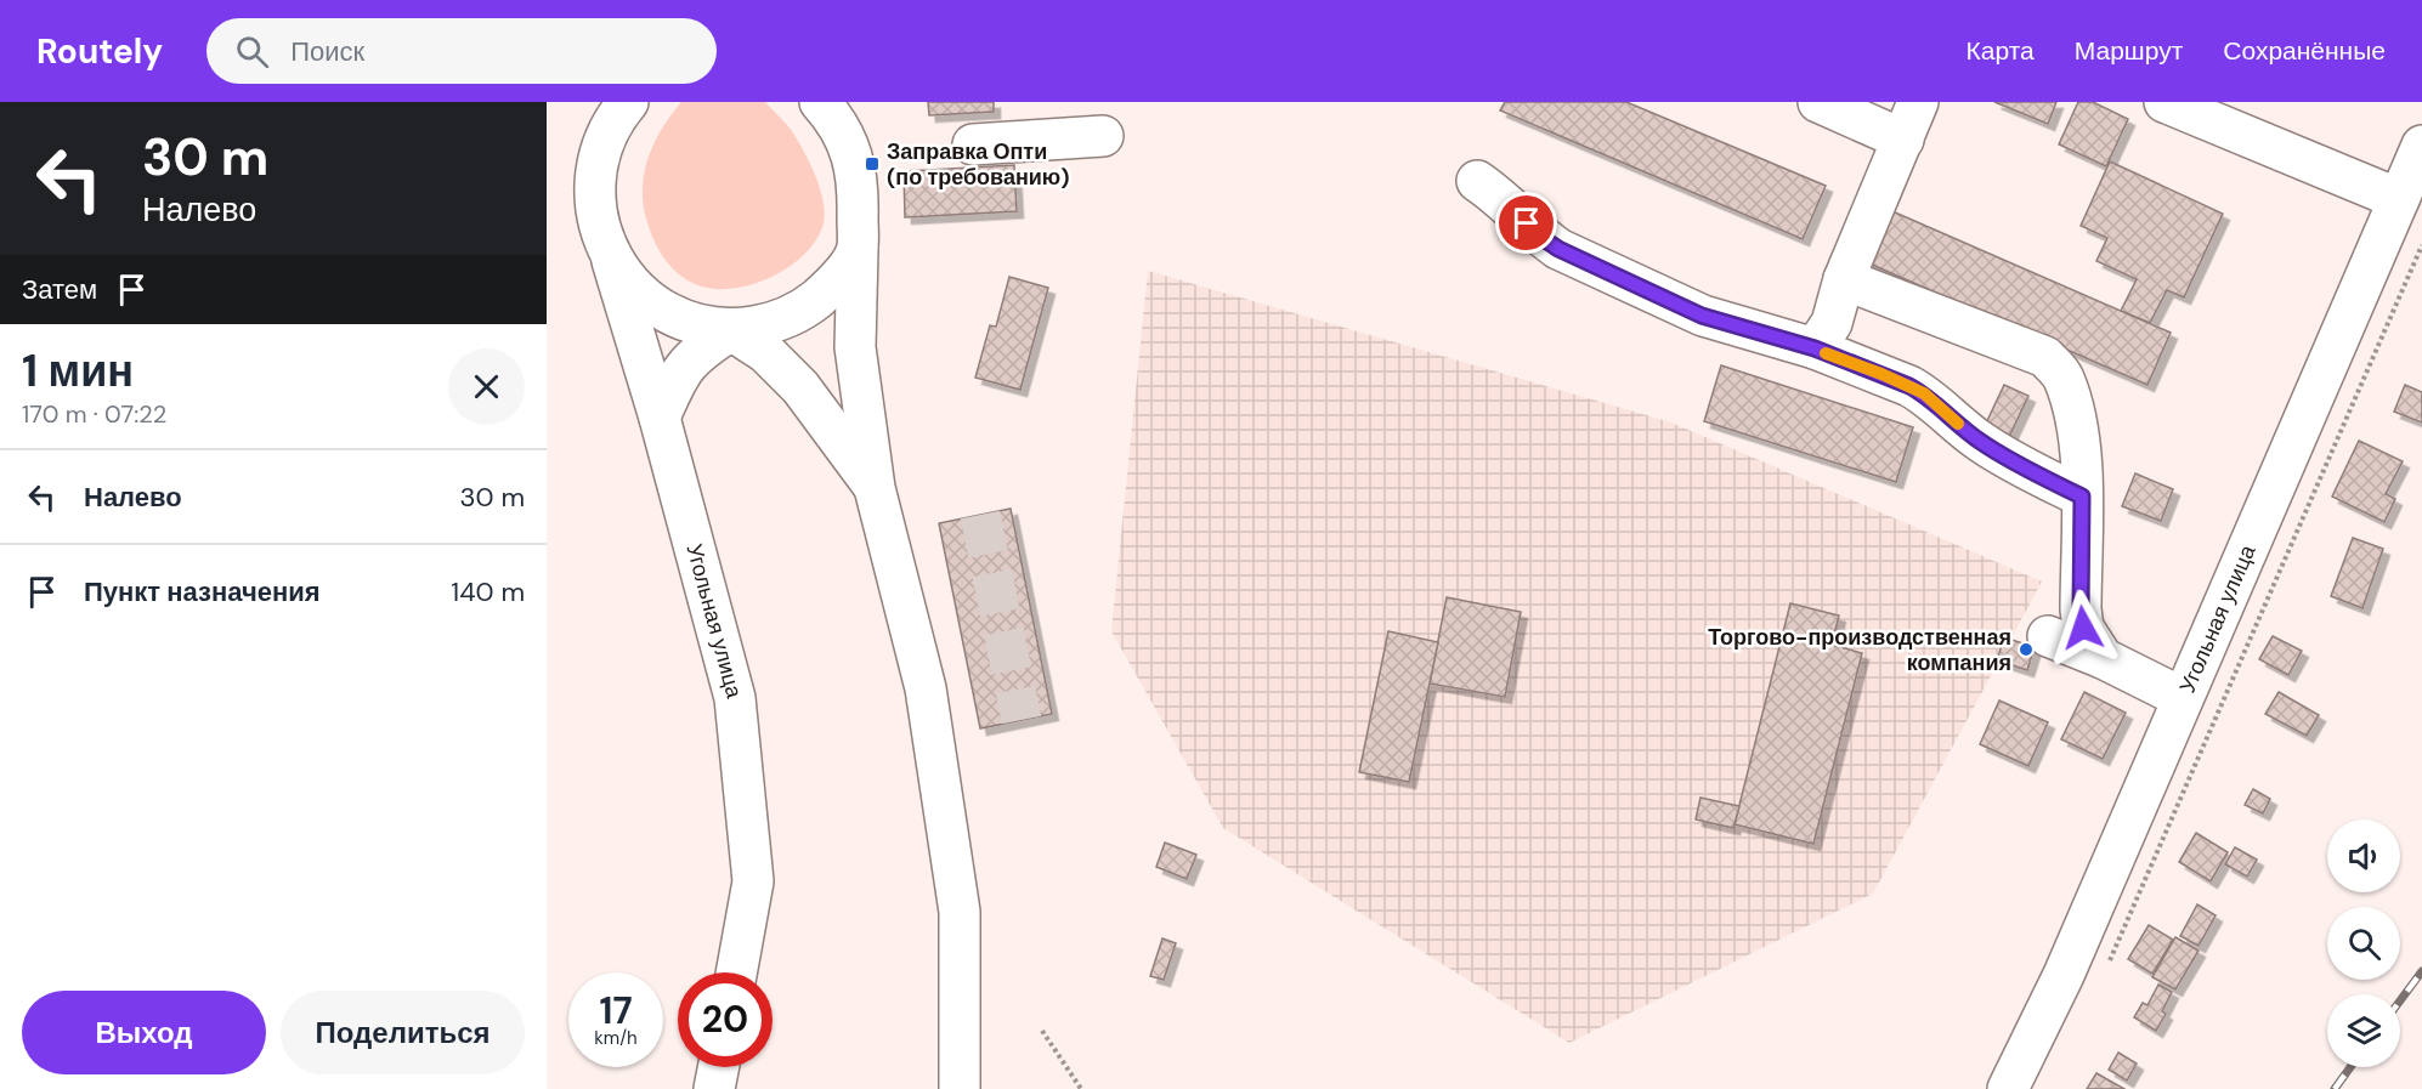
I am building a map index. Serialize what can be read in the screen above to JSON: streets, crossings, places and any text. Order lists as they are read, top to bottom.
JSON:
{
  "streets": {
    "main road": ["Угольная улица"]
  },
  "places": {
    "transit": ["Заправка Опти (по требованию)"],
    "other": ["Торгово-производственная компания"]
  },
  "page": {
    "header": "Routely",
    "search": "Поиск",
    "nav": ["Карта", "Маршрут", "Сохранённые"],
    "turn": ["30 m", "Налево"],
    "then": "Затем",
    "heading": ["1 мин", "170 m · 07:22"],
    "list": [
      {
        "name": "Налево",
        "value": "30 m"
      },
      {
        "name": "Пункт назначения",
        "value": "140 m"
      }
    ],
    "speed": "17 km/h",
    "limit": "20",
    "buttons": ["Выход", "Поделиться"]
  }
}
